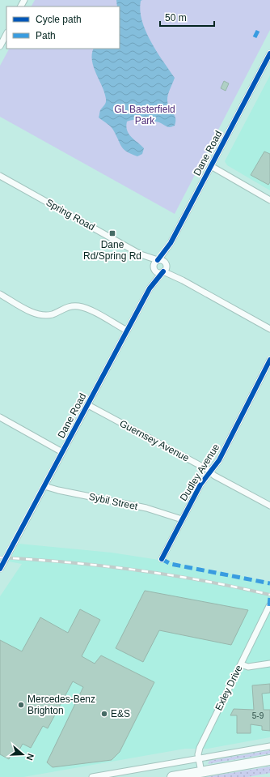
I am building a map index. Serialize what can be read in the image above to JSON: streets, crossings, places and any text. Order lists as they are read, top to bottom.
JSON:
{
  "streets": {
    "street": [
      "Dane Road",
      "Spring Road",
      "Guernsey Avenue",
      "Dudley Avenue",
      "Sybil Street",
      "Exley Drive"
    ]
  },
  "crossings": [
    ["Dane Road", "Spring Road"],
    ["Dane Road", "Guernsey Avenue"],
    ["Dane Road", "Sybil Street"],
    ["Guernsey Avenue", "Dudley Avenue"],
    ["Dudley Avenue", "Sybil Street"]
  ],
  "parks": ["GL Basterfield Park"],
  "places": {
    "transit": ["Dane Rd/Spring Rd"],
    "other": ["Mercedes-Benz Brighton", "E&S"]
  },
  "house_numbers": ["5-9"],
  "legend": ["Cycle path", "Path"],
  "scale_bar": "50 m",
  "north": "right"
}
